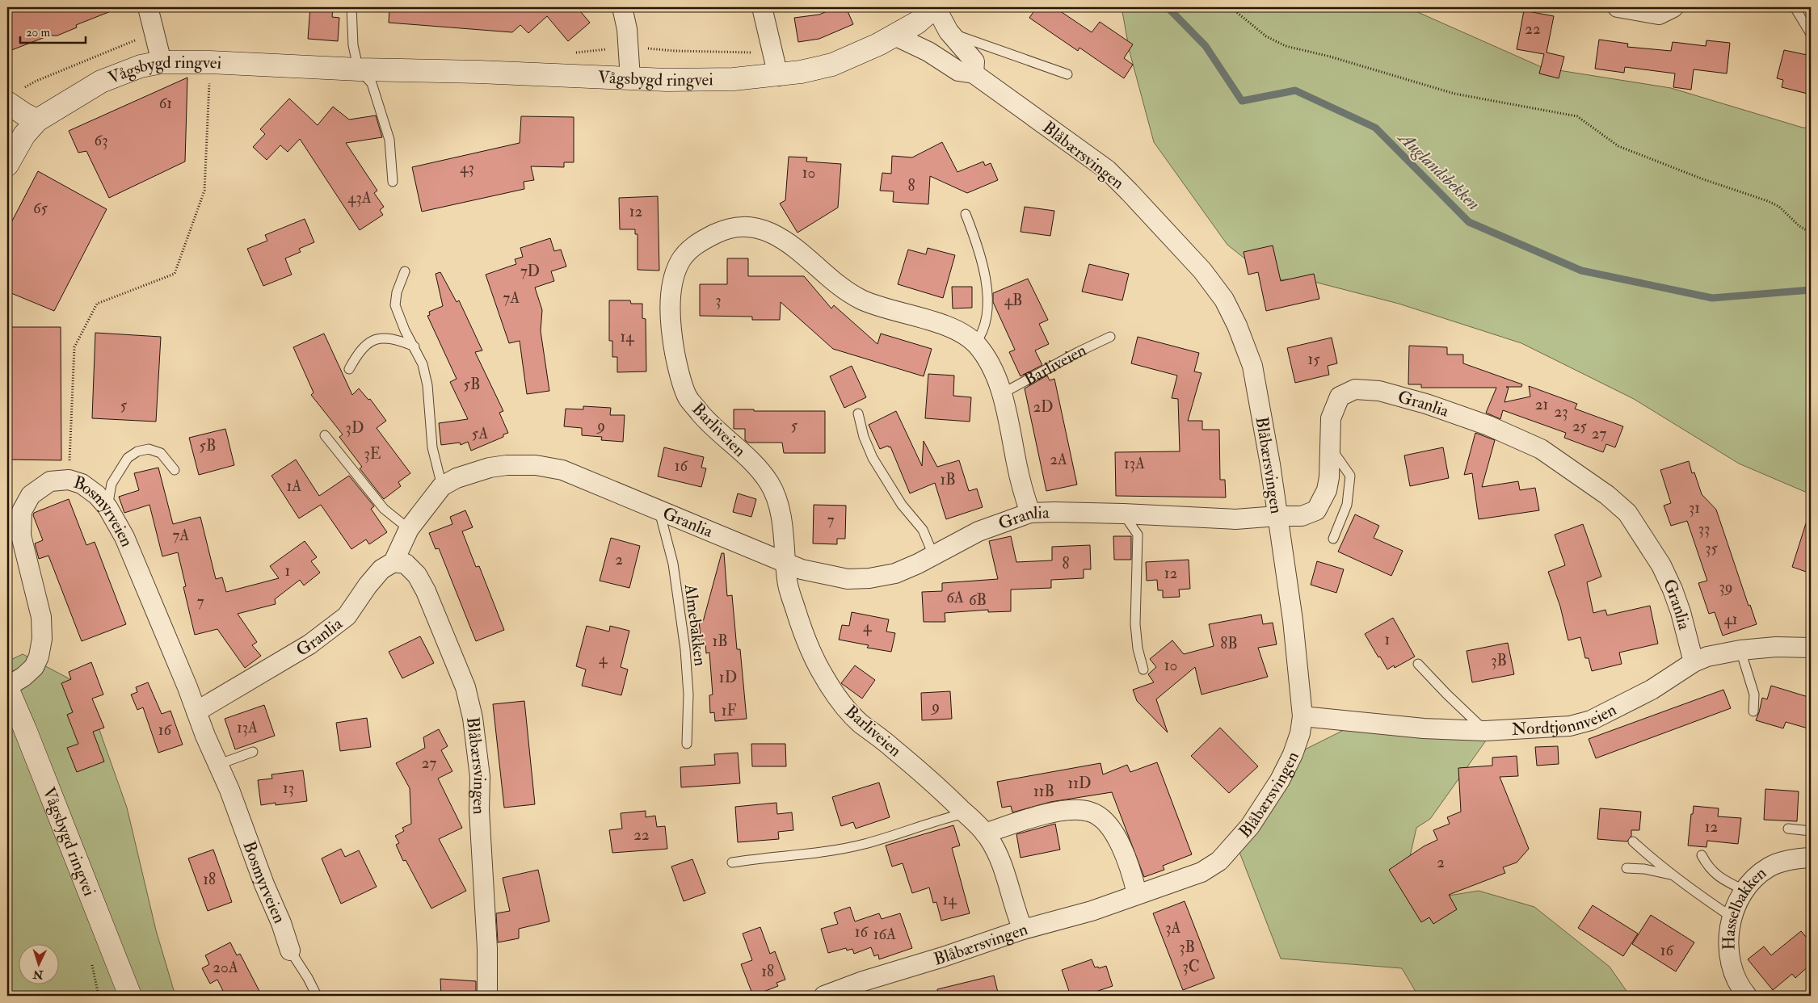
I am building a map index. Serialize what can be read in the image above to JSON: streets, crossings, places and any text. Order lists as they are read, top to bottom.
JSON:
{
  "streets": {
    "street": [
      "Vågsbygd ringvei",
      "Blåbærsvingen",
      "Barliveien",
      "Granlia",
      "Bosmyrveien",
      "Nordtjønnveien",
      "Hasselbakken"
    ],
    "lane": ["Almebakken"]
  },
  "crossings": [
    ["Vågsbygd ringvei", "Blåbærsvingen"],
    ["Vågsbygd ringvei", "Bosmyrveien"],
    ["Blåbærsvingen", "Barliveien"],
    ["Blåbærsvingen", "Granlia"],
    ["Blåbærsvingen", "Nordtjønnveien"],
    ["Barliveien", "Granlia"],
    ["Granlia", "Bosmyrveien"],
    ["Granlia", "Almebakken"],
    ["Granlia", "Nordtjønnveien"]
  ],
  "water": ["Auglandsbekken"],
  "house_numbers": [
    "22",
    "61",
    "63",
    "43",
    "10",
    "8",
    "43A",
    "65",
    "12",
    "7D",
    "7A",
    "3",
    "4B",
    "14",
    "15",
    "5B",
    "21",
    "5",
    "2D",
    "23",
    "9",
    "5",
    "25",
    "3D",
    "5A",
    "27",
    "5B",
    "3E",
    "2A",
    "13A",
    "16",
    "1B",
    "1A",
    "31",
    "7",
    "33",
    "7A",
    "35",
    "2",
    "8",
    "1",
    "12",
    "39",
    "6A",
    "6B",
    "7",
    "41",
    "4",
    "1",
    "1B",
    "8B",
    "4",
    "3B",
    "10",
    "1D",
    "9",
    "1F",
    "13A",
    "16",
    "27",
    "11D",
    "13",
    "11B",
    "12",
    "22",
    "2",
    "18",
    "14",
    "3A",
    "16",
    "16A",
    "3B",
    "16",
    "3C",
    "20A",
    "18"
  ],
  "scale_bar": "20 m",
  "north": "bottom"
}
